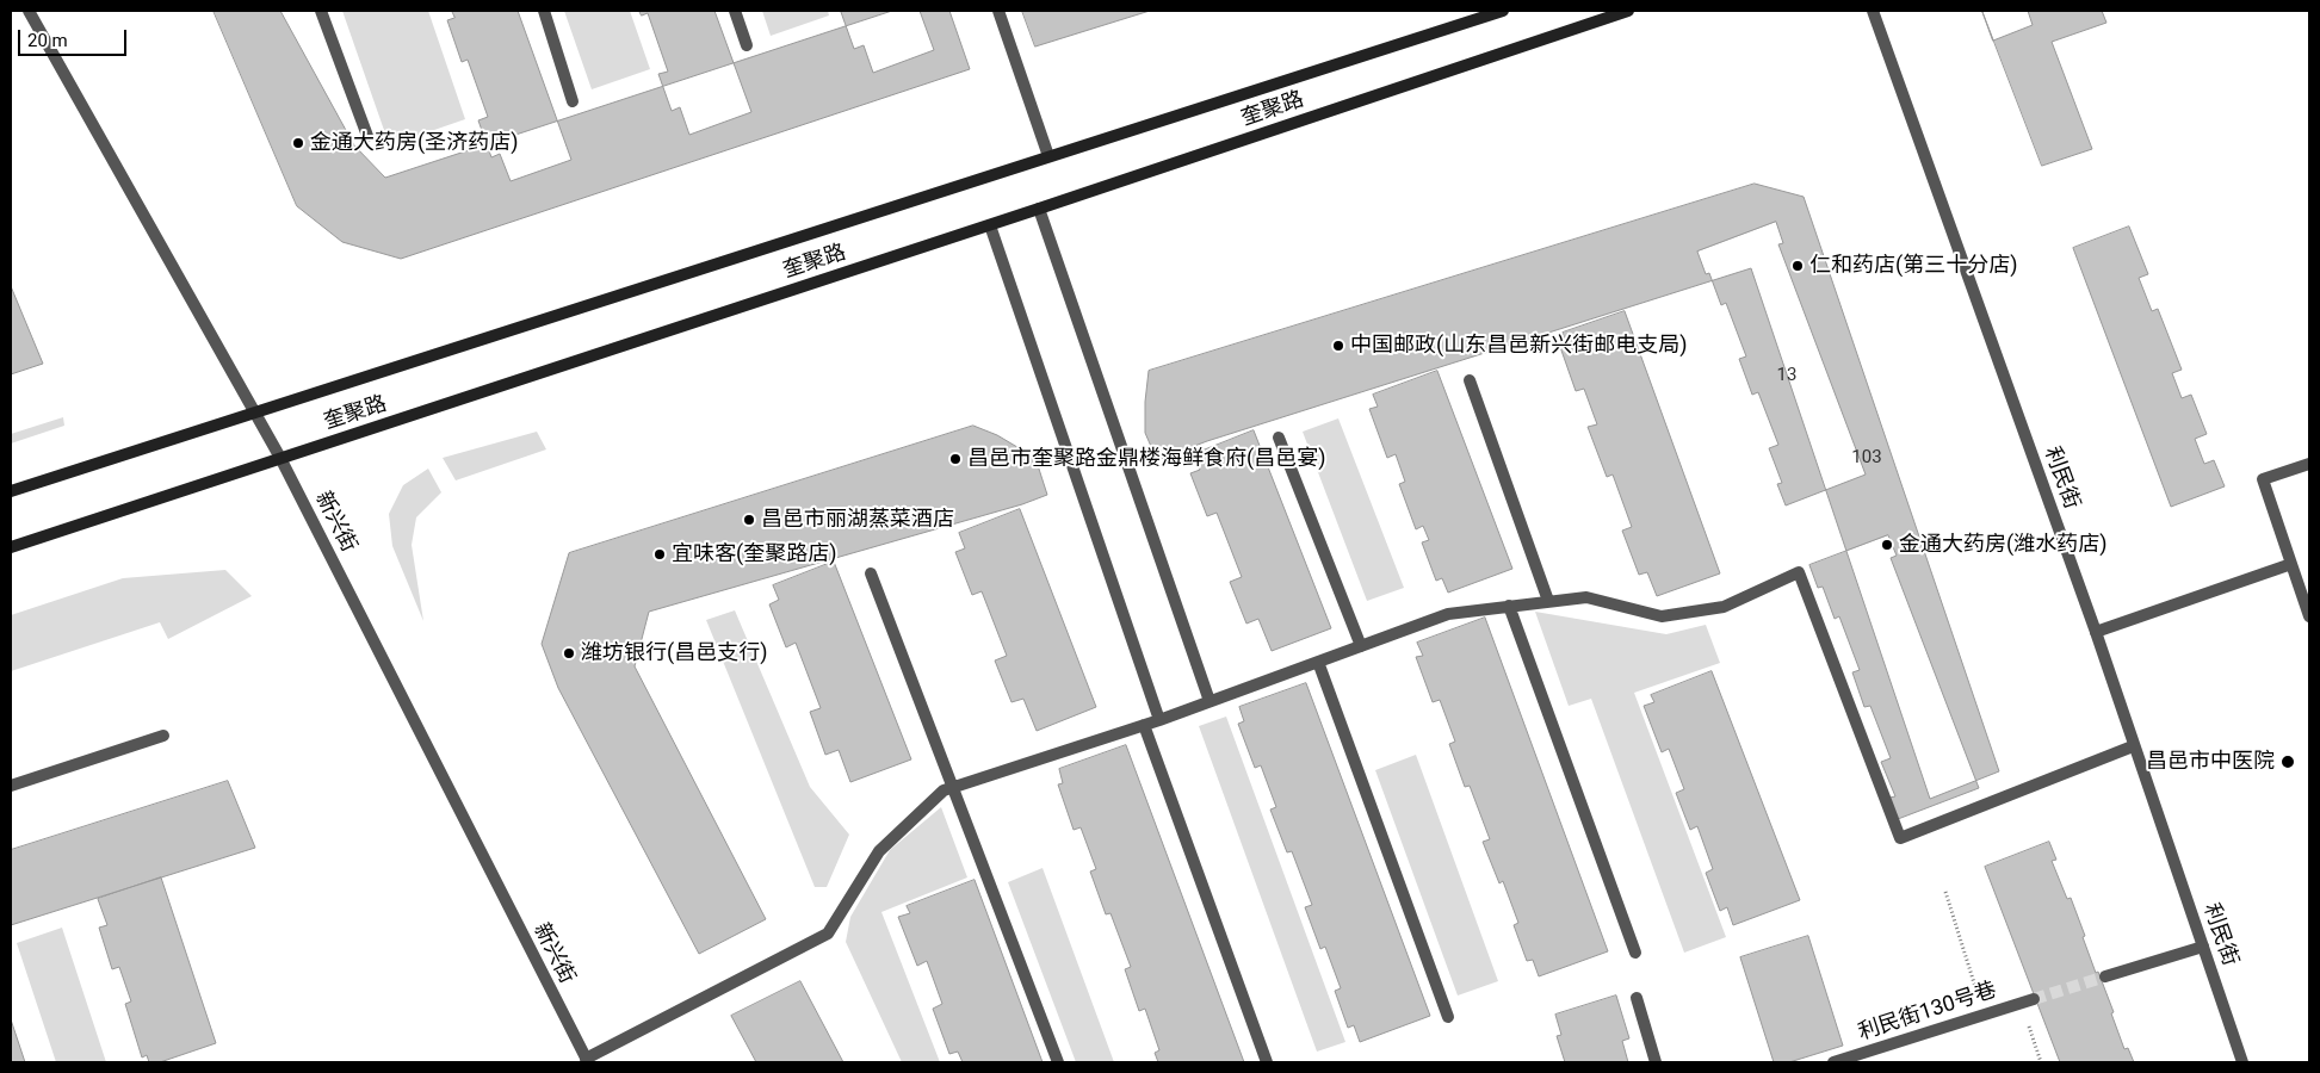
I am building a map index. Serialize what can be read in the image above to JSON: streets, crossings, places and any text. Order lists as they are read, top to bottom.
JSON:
{
  "streets": {
    "main road": ["奎聚路"],
    "street": ["利民街", "新兴街", "利民街130号巷"]
  },
  "crossings": [
    ["奎聚路", "新兴街"]
  ],
  "places": [
    "金通大药房(圣济药店)",
    "仁和药店(第三十分店)",
    "中国邮政(山东昌邑新兴街邮电支局)",
    "昌邑市奎聚路金鼎楼海鲜食府(昌邑宴)",
    "昌邑市丽湖蒸菜酒店",
    "金通大药房(潍水药店)",
    "宜味客(奎聚路店)",
    "潍坊银行(昌邑支行)",
    "昌邑市中医院"
  ],
  "house_numbers": ["13", "103"],
  "scale_bar": "20 m"
}
